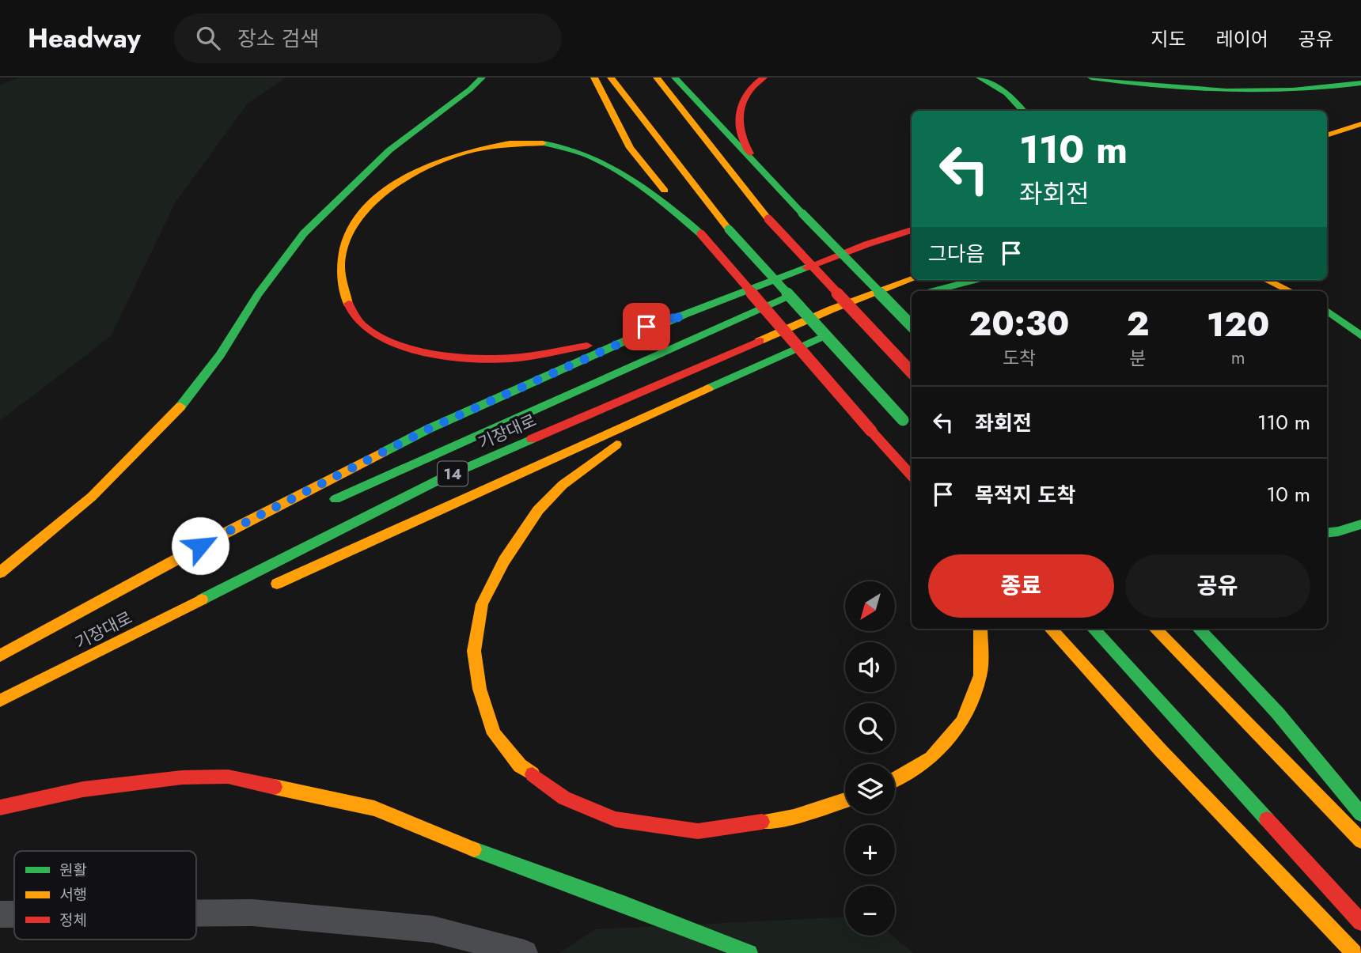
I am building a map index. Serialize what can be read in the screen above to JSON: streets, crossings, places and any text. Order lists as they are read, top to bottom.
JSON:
{
  "streets": {
    "main road": ["기장대로", "14"]
  },
  "legend": ["원활", "서행", "정체"],
  "north": "bottom left",
  "page": {
    "header": "Headway",
    "search": "장소 검색",
    "nav": ["지도", "레이어", "공유"],
    "turn": ["110 m", "좌회전"],
    "then": "그다음",
    "eta": [
      "20:30",
      "도착",
      "2",
      "분",
      "120",
      "m"
    ],
    "list": [
      {
        "name": "좌회전",
        "value": "110 m"
      },
      {
        "name": "목적지 도착",
        "value": "10 m"
      }
    ],
    "buttons": ["종료", "공유"],
    "map_buttons": ["+", "−"]
  }
}
